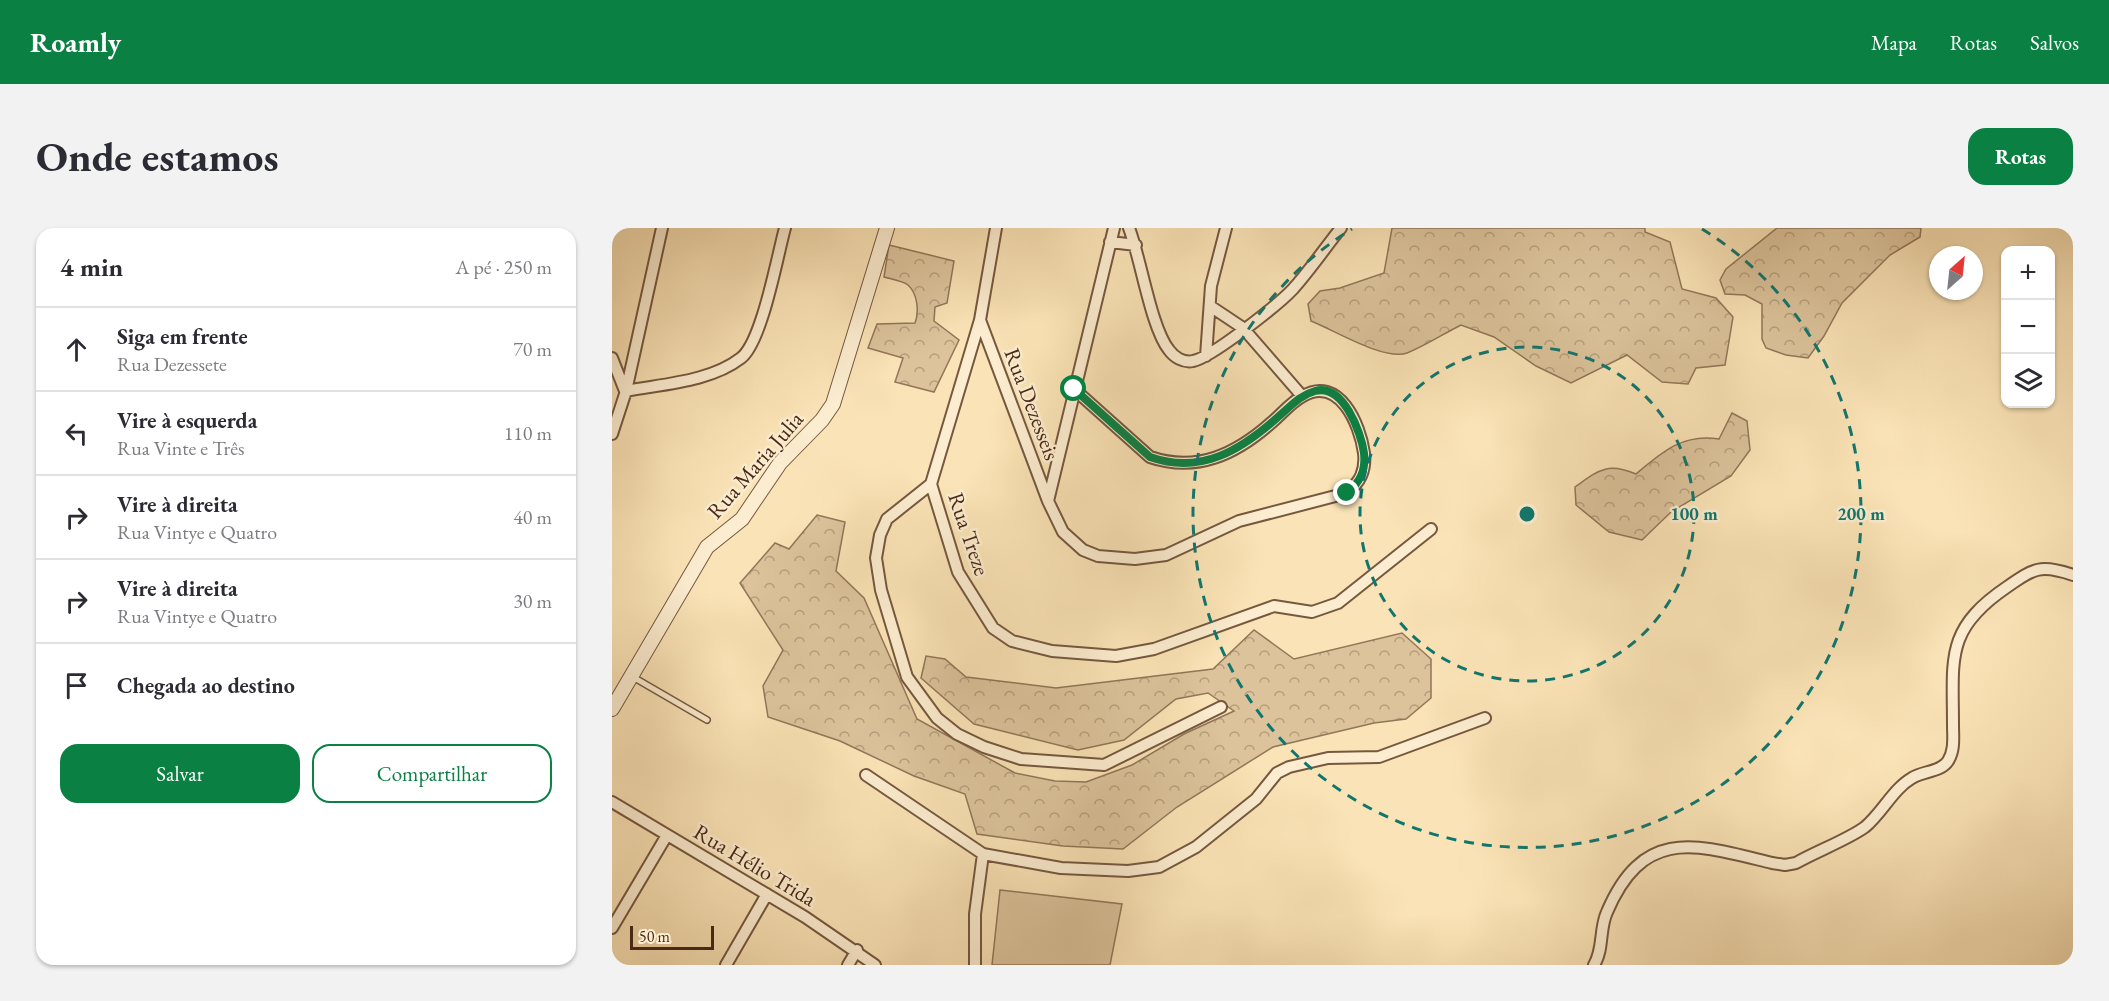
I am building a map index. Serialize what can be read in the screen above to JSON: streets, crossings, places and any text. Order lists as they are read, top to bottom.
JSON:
{
  "streets": {
    "street": [
      "Rua Dezesseis",
      "Rua Maria Julia",
      "Rua Treze",
      "Rua Hélio Trida"
    ]
  },
  "crossings": [
    ["Rua Dezesseis", "Rua Treze"]
  ],
  "scale_bar": "50 m",
  "north": "top right",
  "page": {
    "header": "Roamly",
    "nav": ["Mapa", "Rotas", "Salvos"],
    "buttons": [
      "Rotas",
      ["Salvar", "Compartilhar"]
    ],
    "title": "Onde estamos",
    "heading": ["4 min", "A pé · 250 m"],
    "map_buttons": ["+", "−"],
    "list": [
      ["Siga em frente", "Rua Dezessete", "70 m"],
      ["Vire à esquerda", "Rua Vinte e Três", "110 m"],
      ["Vire à direita", "Rua Vintye e Quatro", "40 m"],
      ["Vire à direita", "Rua Vintye e Quatro", "30 m"],
      "Chegada ao destino"
    ],
    "scale": "50 m"
  },
  "rings": ["100 m", "200 m"]
}
